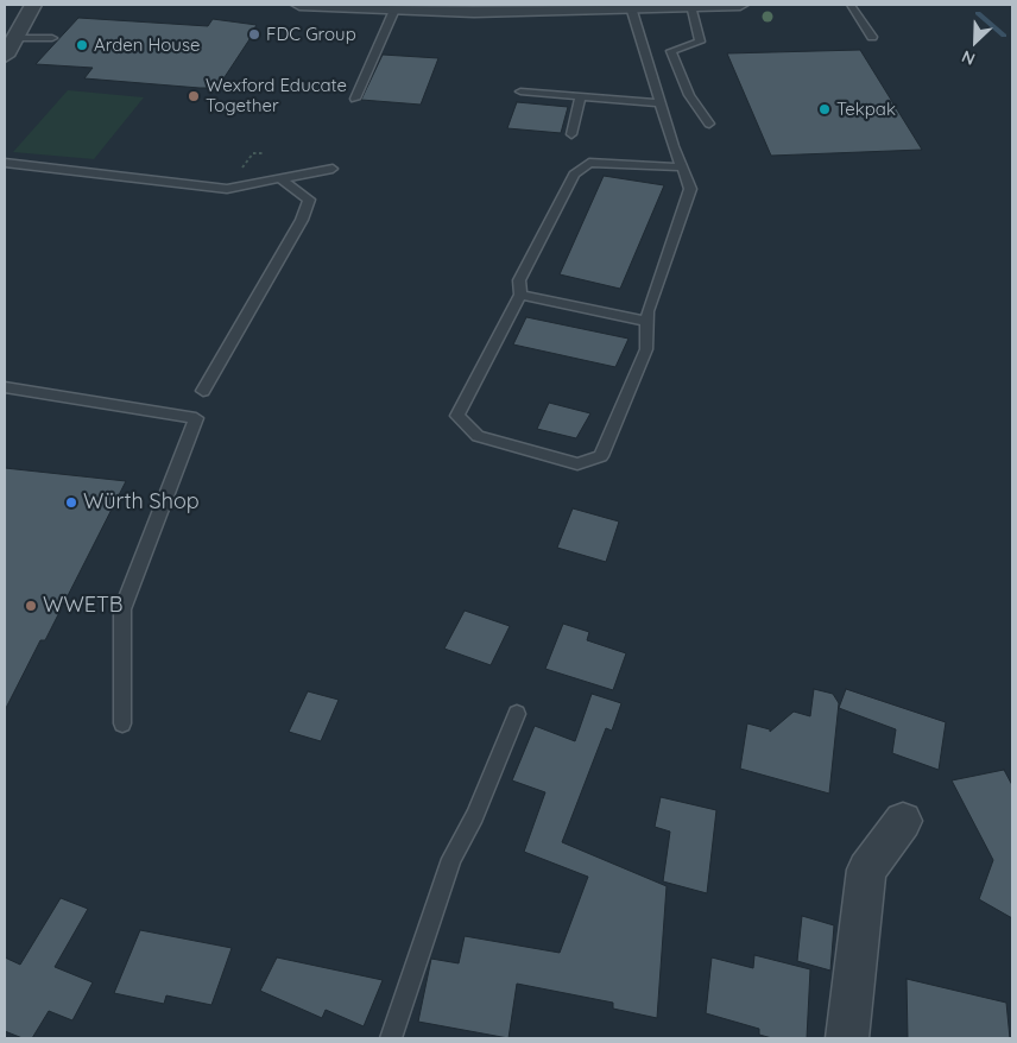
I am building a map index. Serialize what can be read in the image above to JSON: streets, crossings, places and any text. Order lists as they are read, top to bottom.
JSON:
{
  "places": [
    "FDC Group",
    "Arden House",
    "Wexford Educate Together",
    "Tekpak",
    "Würth Shop",
    "WWETB"
  ],
  "north": "bottom left"
}
